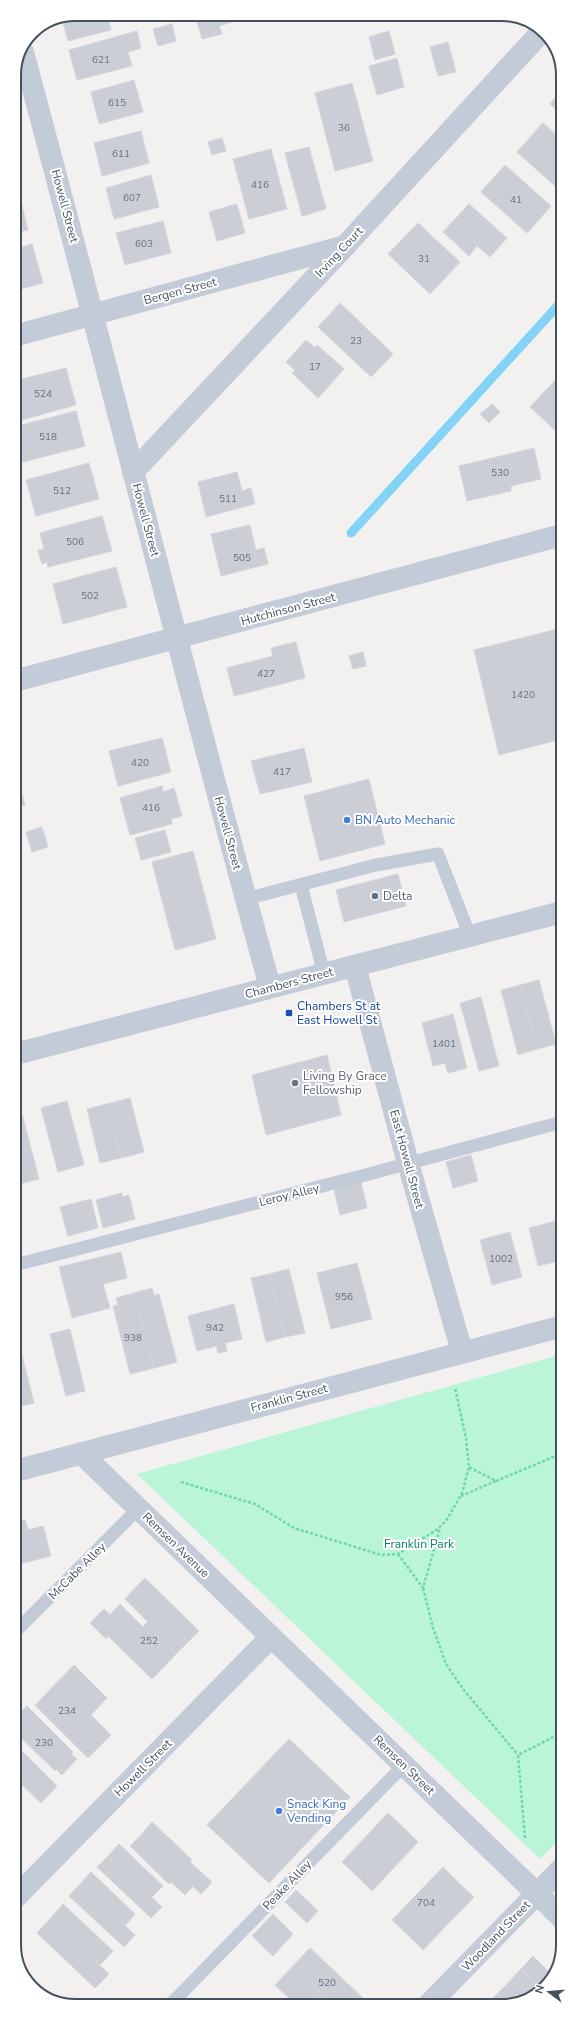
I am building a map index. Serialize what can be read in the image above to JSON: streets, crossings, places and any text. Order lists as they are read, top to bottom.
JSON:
{
  "streets": {
    "street": [
      "Howell Street",
      "Irving Court",
      "Bergen Street",
      "Hutchinson Street",
      "Chambers Street",
      "East Howell Street",
      "Franklin Street",
      "Remsen Avenue",
      "Remsen Street",
      "Woodland Street"
    ],
    "lane": ["Leroy Alley", "McCabe Alley", "Peake Alley"]
  },
  "crossings": [
    ["Howell Street", "Irving Court"],
    ["Howell Street", "Bergen Street"],
    ["Howell Street", "Hutchinson Street"],
    ["Howell Street", "Chambers Street"],
    ["Howell Street", "Remsen Avenue"],
    ["Howell Street", "Remsen Street"],
    ["Irving Court", "Bergen Street"],
    ["Chambers Street", "East Howell Street"],
    ["East Howell Street", "Leroy Alley"],
    ["East Howell Street", "Franklin Street"],
    ["Franklin Street", "Remsen Avenue"],
    ["Remsen Avenue", "McCabe Alley"],
    ["Remsen Avenue", "Remsen Street"],
    ["Remsen Street", "Peake Alley"],
    ["Remsen Street", "Woodland Street"]
  ],
  "parks": ["Franklin Park"],
  "places": {
    "other": [
      "BN Auto Mechanic",
      "Delta",
      "Living By Grace Fellowship",
      "Snack King Vending"
    ],
    "transit": ["Chambers St at East Howell St"]
  },
  "house_numbers": [
    "621",
    "615",
    "36",
    "611",
    "416",
    "607",
    "41",
    "603",
    "31",
    "23",
    "17",
    "524",
    "518",
    "530",
    "512",
    "511",
    "506",
    "505",
    "502",
    "427",
    "1420",
    "420",
    "417",
    "416",
    "1401",
    "1002",
    "956",
    "942",
    "938",
    "252",
    "234",
    "230",
    "704",
    "520"
  ],
  "north": "left"
}
